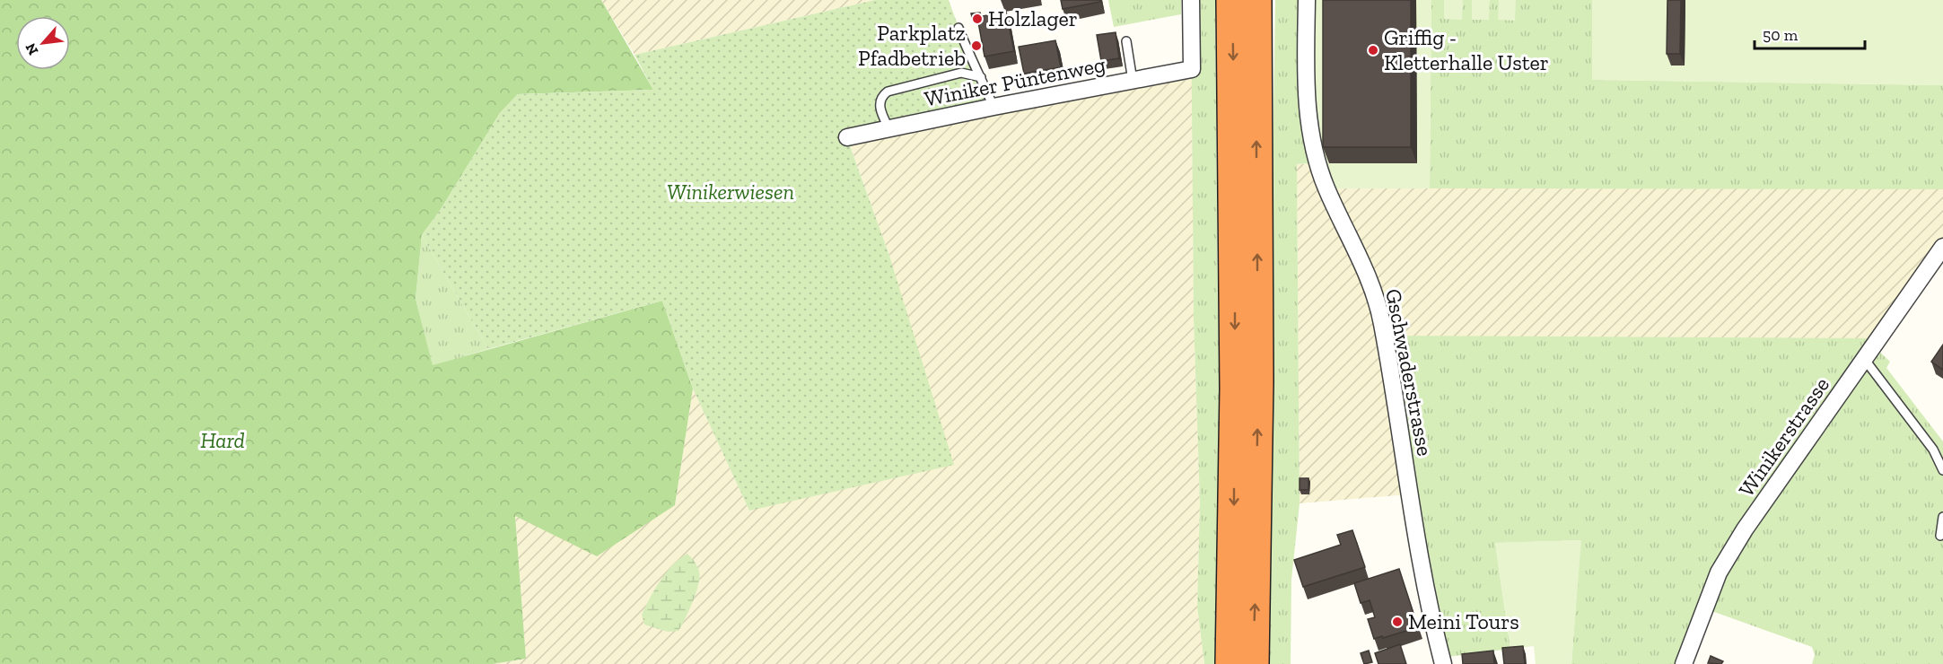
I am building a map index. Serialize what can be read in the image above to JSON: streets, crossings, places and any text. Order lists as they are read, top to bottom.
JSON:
{
  "streets": {
    "street": ["Winiker Püntenweg", "Gschwaderstrasse", "Winikerstrasse"]
  },
  "parks": ["Winikerwiesen", "Hard"],
  "places": [
    "Holzlager",
    "Parkplatz Pfadbetrieb",
    "Griffig - Kletterhalle Uster",
    "Meini Tours"
  ],
  "scale_bar": "50 m",
  "north": "bottom left"
}
